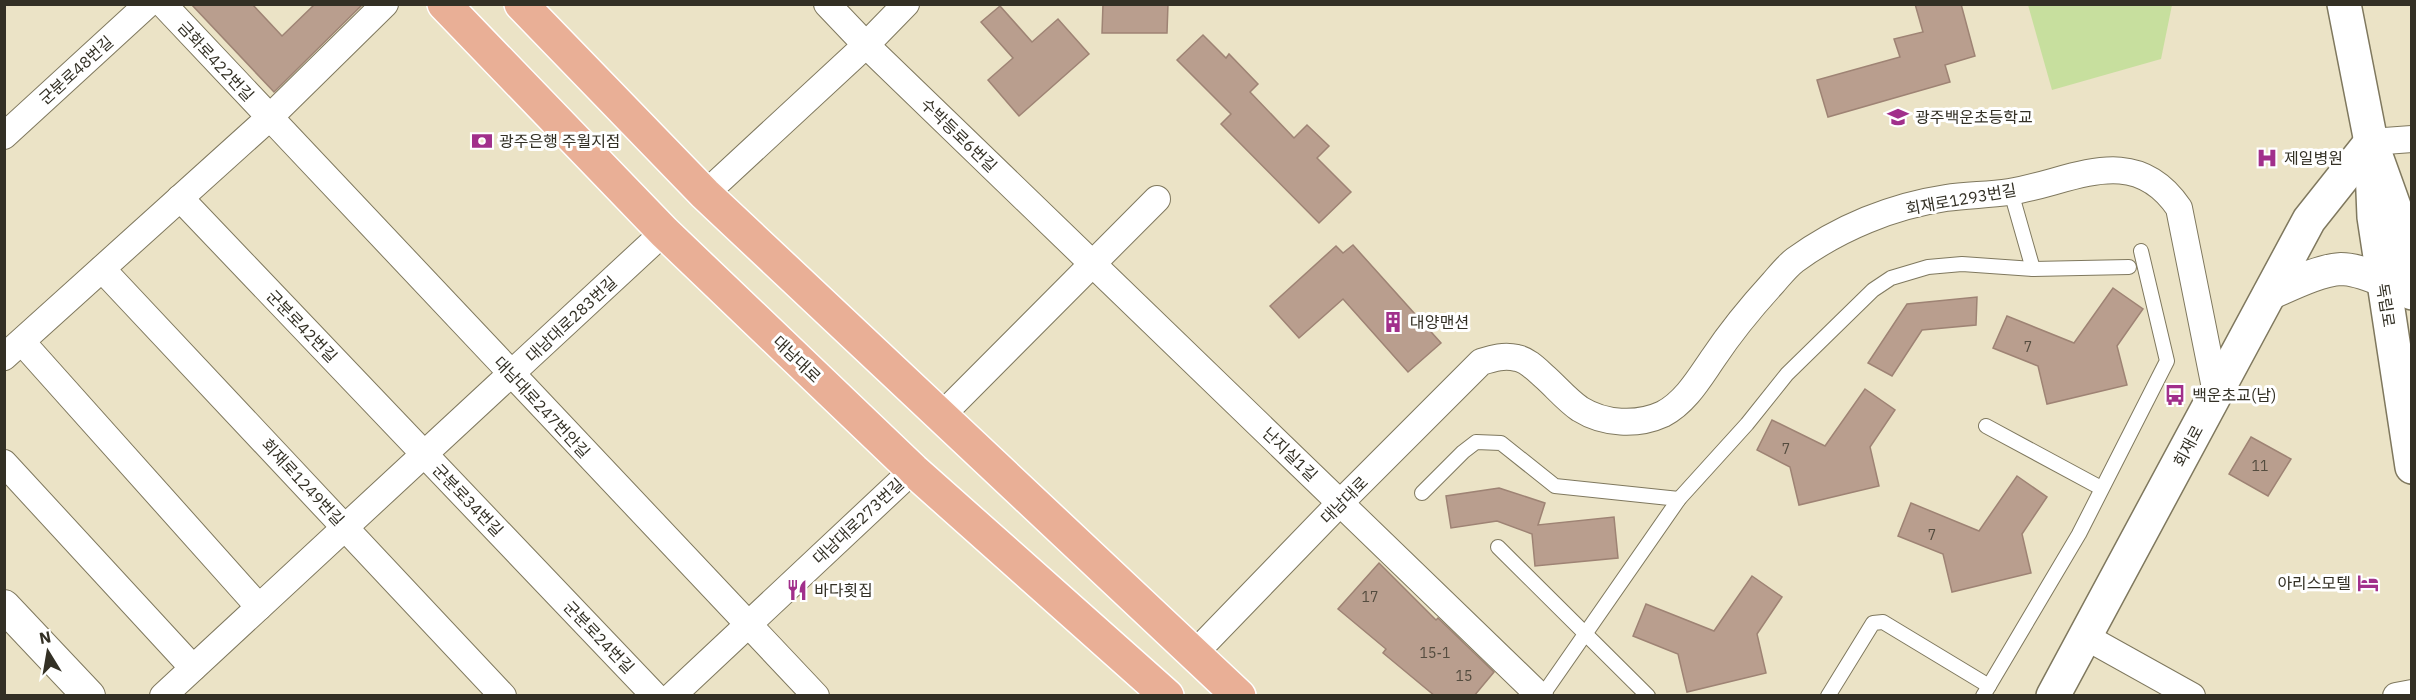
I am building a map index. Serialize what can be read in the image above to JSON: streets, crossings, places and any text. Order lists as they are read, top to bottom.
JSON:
{
  "streets": {
    "main road": ["독립로", "대남대로", "회재로"],
    "street": [
      "금화로422번길",
      "군분로48번길",
      "수박등로6번길",
      "회재로1293번길",
      "대남대로283번길",
      "군분로42번길",
      "대남대로247번안길",
      "난지실1길",
      "회재로1249번길",
      "군분로34번길",
      "대남대로273번길",
      "군분로24번길"
    ]
  },
  "crossings": [
    ["금화로422번길", "대남대로247번안길"],
    ["수박등로6번길", "난지실1길"],
    ["회재로1293번길", "대남대로"],
    ["회재로1293번길", "회재로"],
    ["독립로", "회재로"],
    ["대남대로283번길", "군분로42번길"],
    ["대남대로283번길", "대남대로"],
    ["대남대로283번길", "대남대로247번안길"],
    ["대남대로283번길", "군분로34번길"],
    ["군분로42번길", "군분로34번길"],
    ["대남대로", "난지실1길"],
    ["대남대로", "대남대로273번길"],
    ["대남대로247번안길", "대남대로273번길"],
    ["회재로1249번길", "군분로34번길"],
    ["군분로34번길", "군분로24번길"]
  ],
  "places": {
    "school or university": ["광주백운초등학교"],
    "bank": ["광주은행 주월지점"],
    "hospital": ["제일병원"],
    "building": ["대양맨션"],
    "bus stop": ["백운초교(남)"],
    "hotel": ["아리스모텔"],
    "restaurant": ["바다횟집"]
  },
  "house_numbers": [
    "7",
    "7",
    "11",
    "7",
    "17",
    "15-1",
    "15"
  ],
  "north": "top"
}
